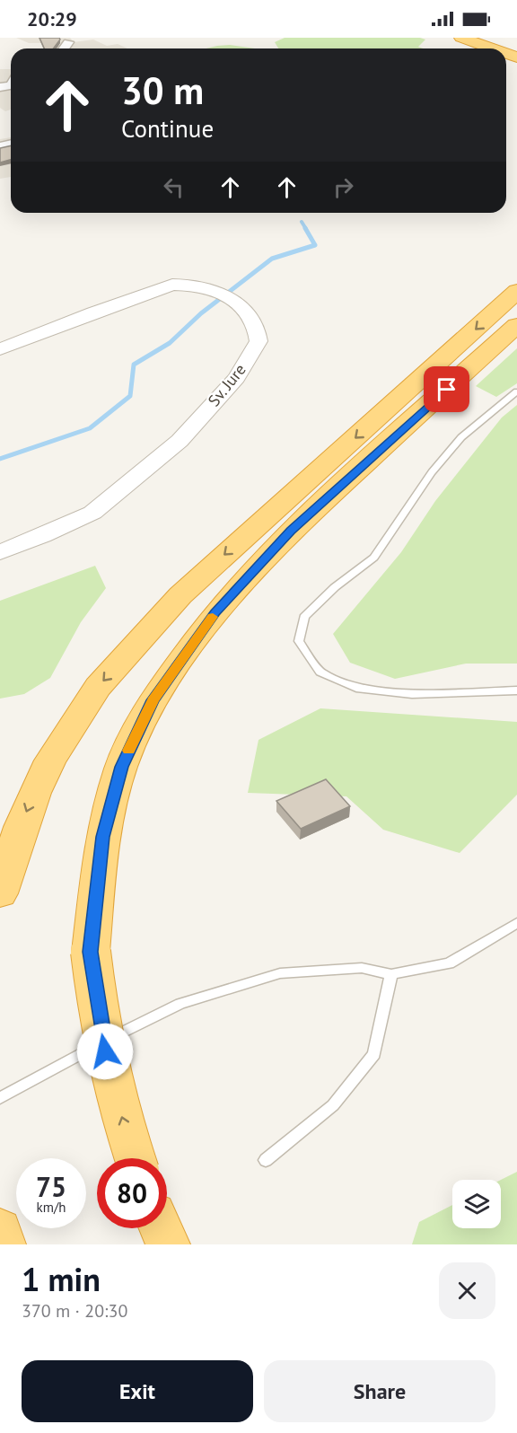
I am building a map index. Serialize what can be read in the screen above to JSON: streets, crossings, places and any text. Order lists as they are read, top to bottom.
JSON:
{
  "streets": {
    "street": ["Sv. Jure"]
  },
  "page": {
    "status": "20:29",
    "turn": ["30 m", "Continue"],
    "speed": "75 km/h",
    "limit": "80",
    "heading": ["1 min", "370 m · 20:30"],
    "buttons": ["Exit", "Share"]
  }
}
